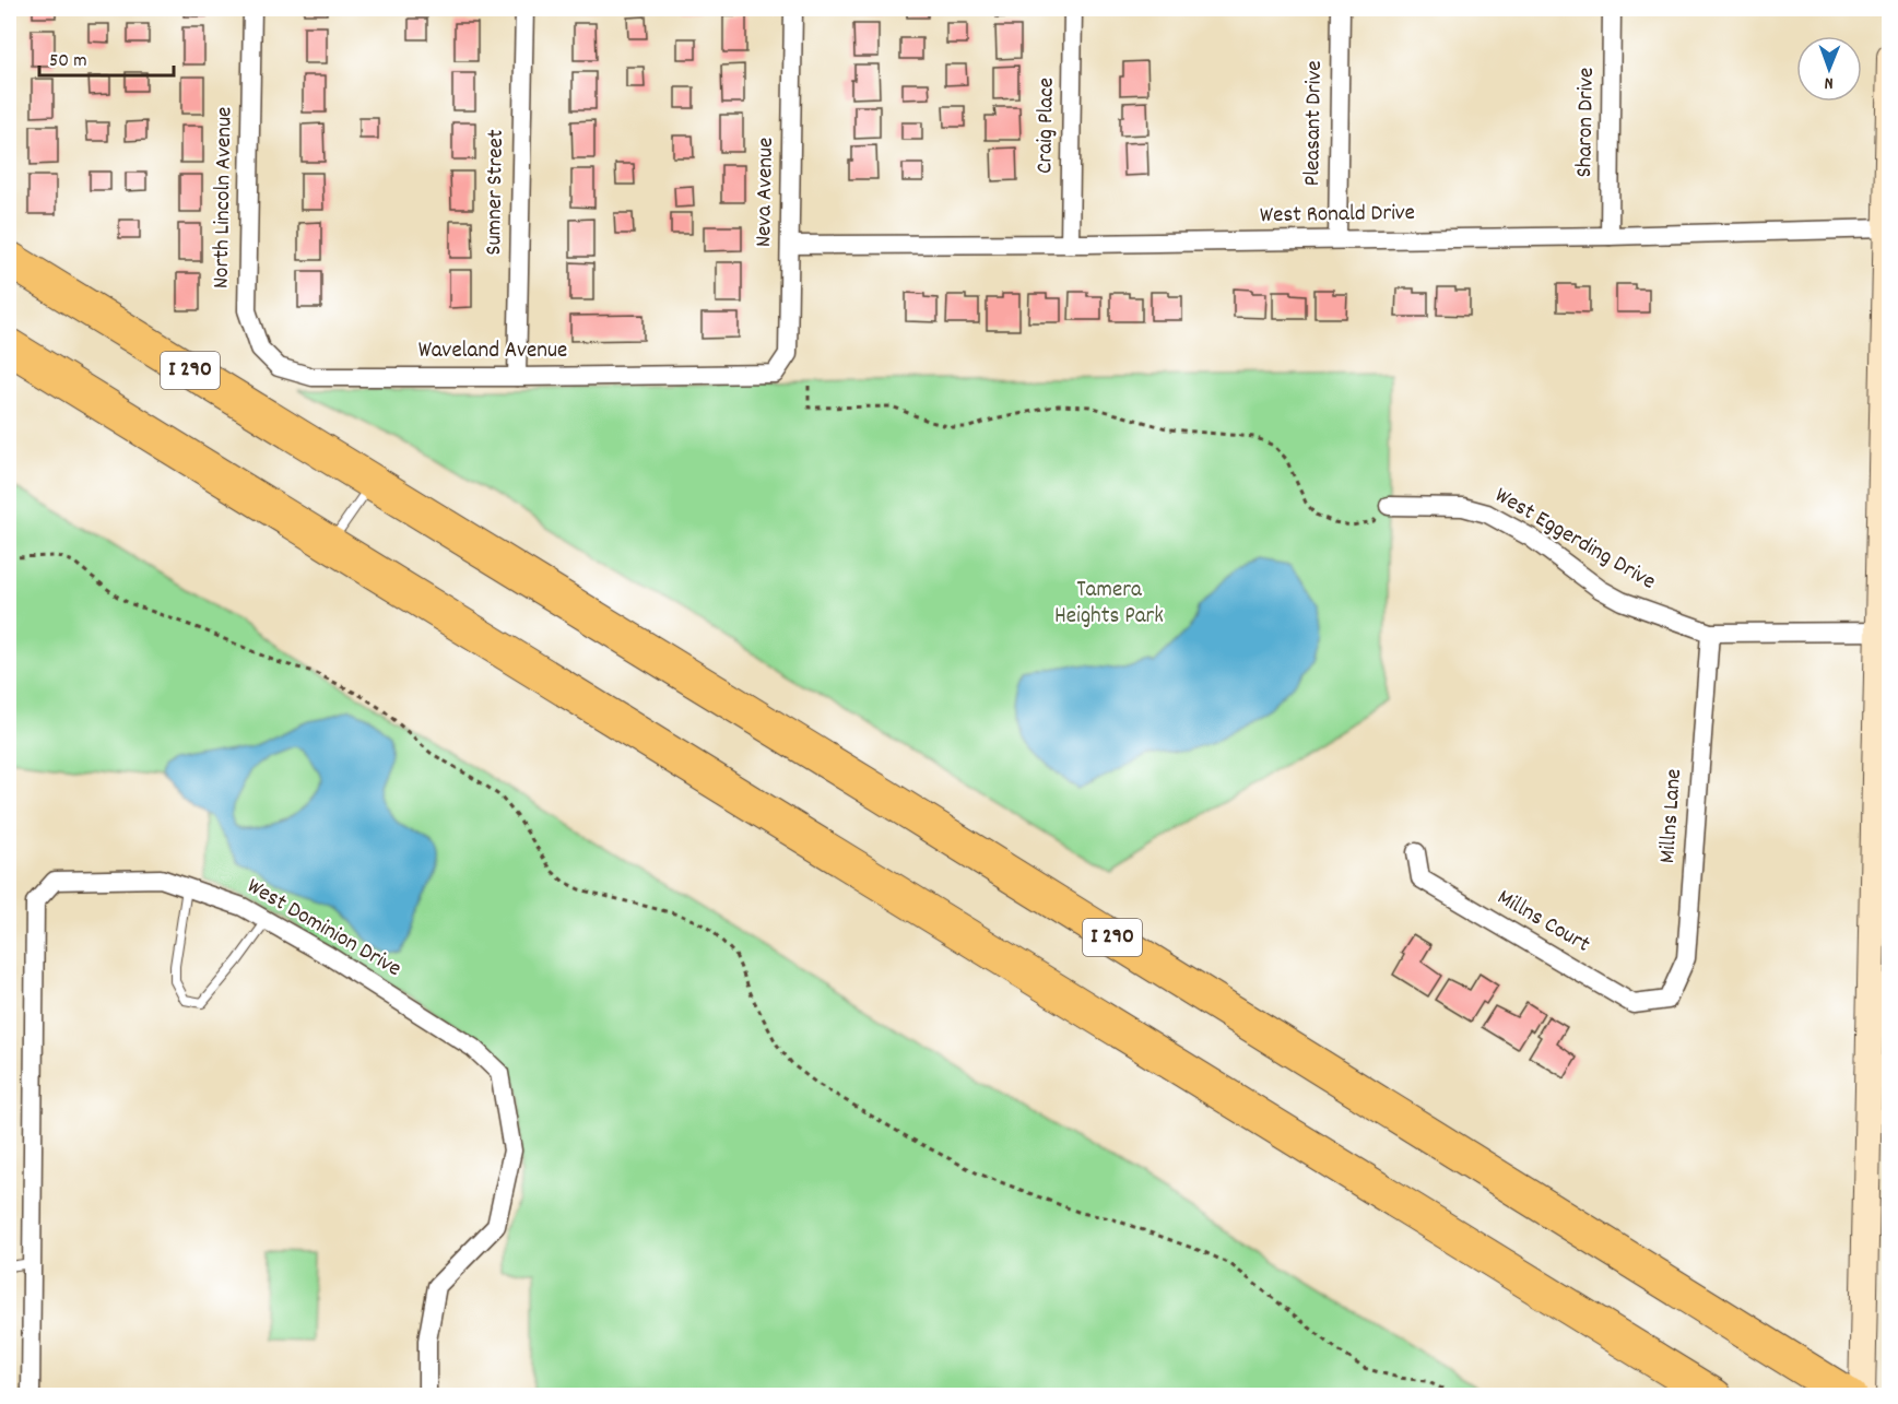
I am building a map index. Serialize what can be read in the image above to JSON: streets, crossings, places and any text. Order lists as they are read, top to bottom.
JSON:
{
  "streets": {
    "highway": ["I 290"],
    "street": [
      "Sharon Drive",
      "Pleasant Drive",
      "Craig Place",
      "Sumner Street",
      "Neva Avenue",
      "North Lincoln Avenue",
      "West Ronald Drive",
      "Waveland Avenue",
      "West Eggerding Drive",
      "Millns Lane",
      "Millns Court",
      "West Dominion Drive"
    ]
  },
  "crossings": [
    ["Sharon Drive", "West Ronald Drive"],
    ["Pleasant Drive", "West Ronald Drive"],
    ["Craig Place", "West Ronald Drive"],
    ["Sumner Street", "Waveland Avenue"],
    ["Neva Avenue", "West Ronald Drive"],
    ["Neva Avenue", "Waveland Avenue"],
    ["North Lincoln Avenue", "Waveland Avenue"],
    ["West Eggerding Drive", "Millns Lane"],
    ["Millns Lane", "Millns Court"]
  ],
  "parks": ["Tamera Heights Park"],
  "scale_bar": "50 m",
  "north": "bottom"
}
